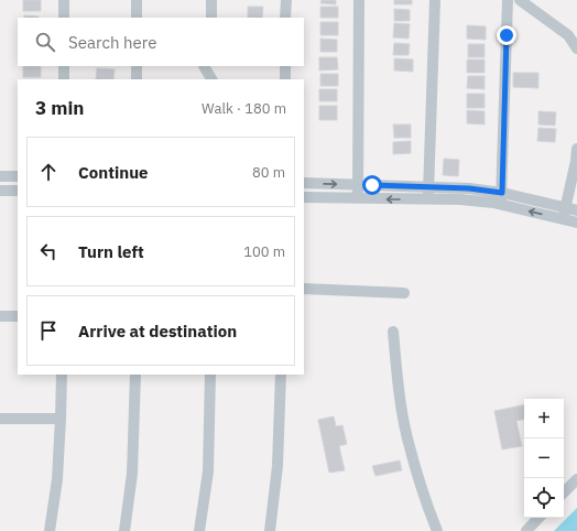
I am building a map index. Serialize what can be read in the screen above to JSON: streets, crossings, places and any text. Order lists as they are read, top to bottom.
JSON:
{
  "page": {
    "search": "Search here",
    "heading": ["3 min", "Walk · 180 m"],
    "list": [
      ["Continue", "80 m"],
      ["Turn left", "100 m"],
      "Arrive at destination"
    ],
    "map_buttons": ["+", "−"]
  }
}
